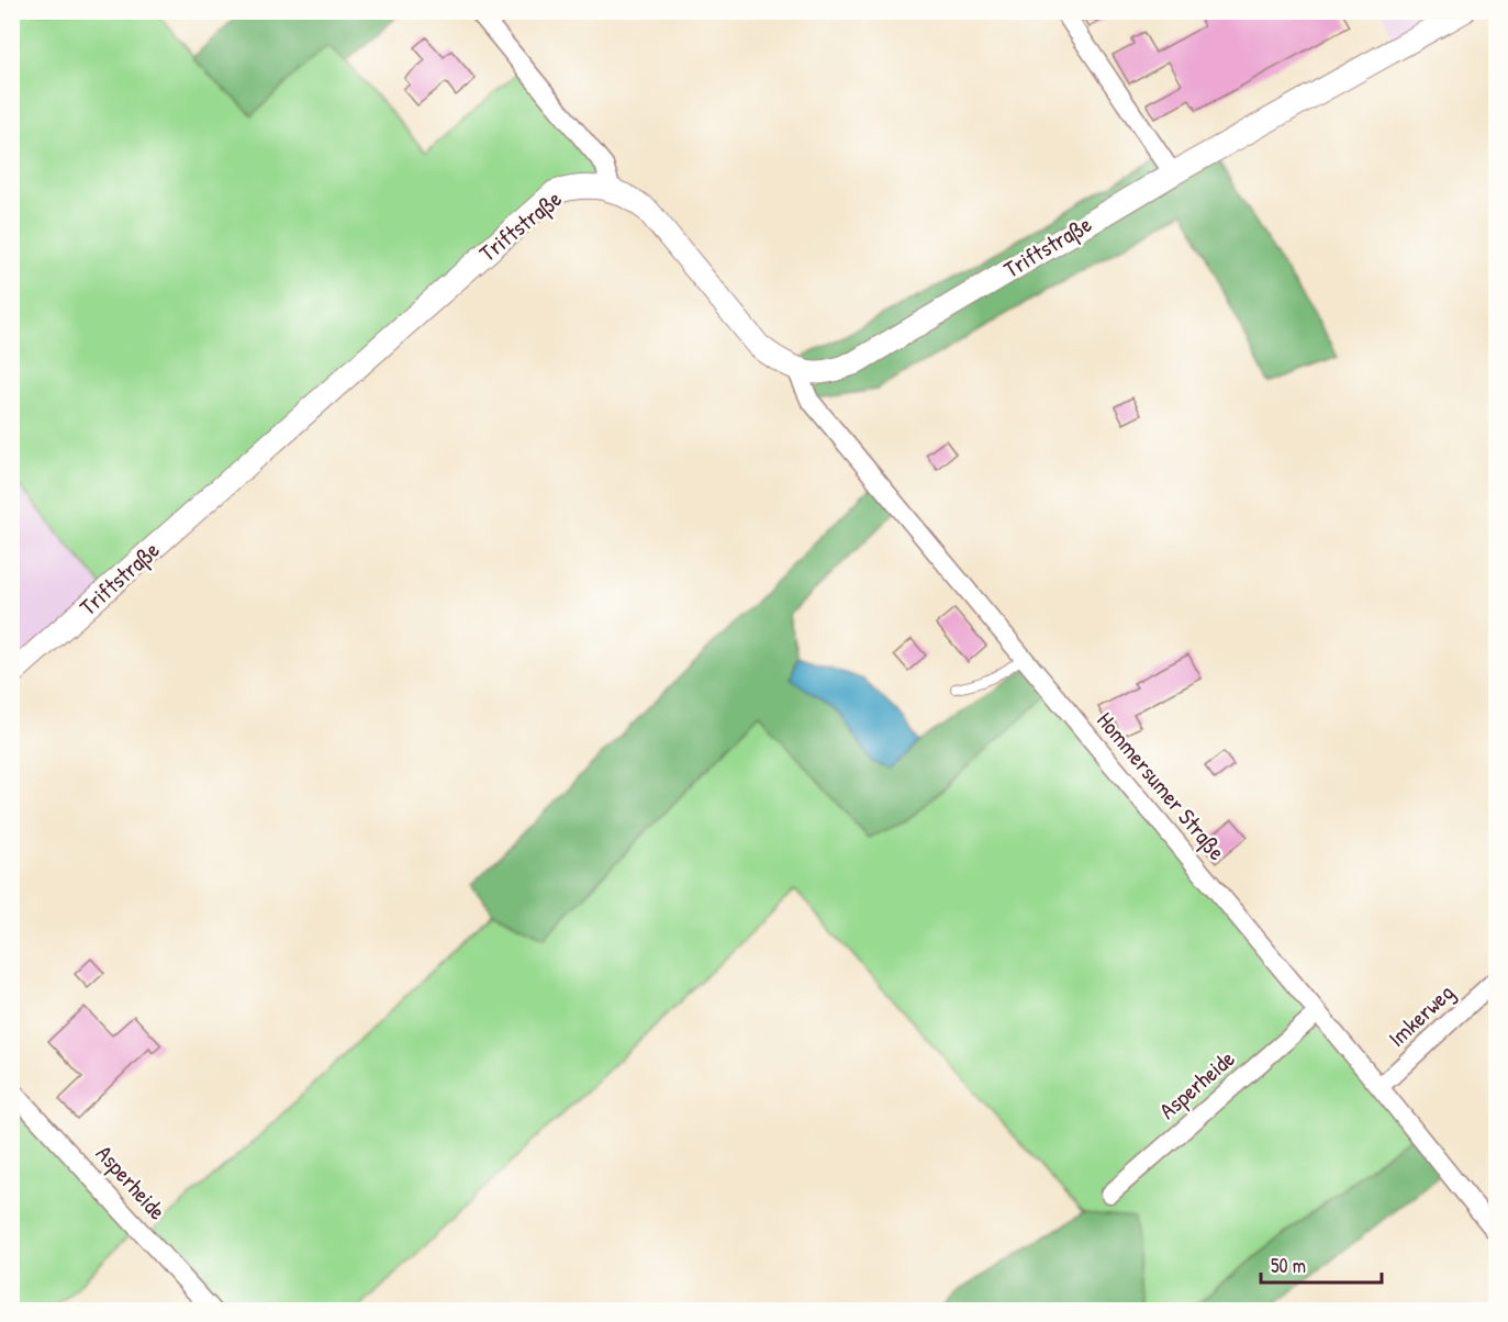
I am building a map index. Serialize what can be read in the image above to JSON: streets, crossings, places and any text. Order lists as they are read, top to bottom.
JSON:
{
  "streets": {
    "street": [
      "Triftstraße",
      "Hommersumer Straße",
      "Imkerweg",
      "Asperheide"
    ]
  },
  "crossings": [
    ["Triftstraße", "Hommersumer Straße"],
    ["Hommersumer Straße", "Imkerweg"],
    ["Hommersumer Straße", "Asperheide"]
  ],
  "scale_bar": "50 m"
}
